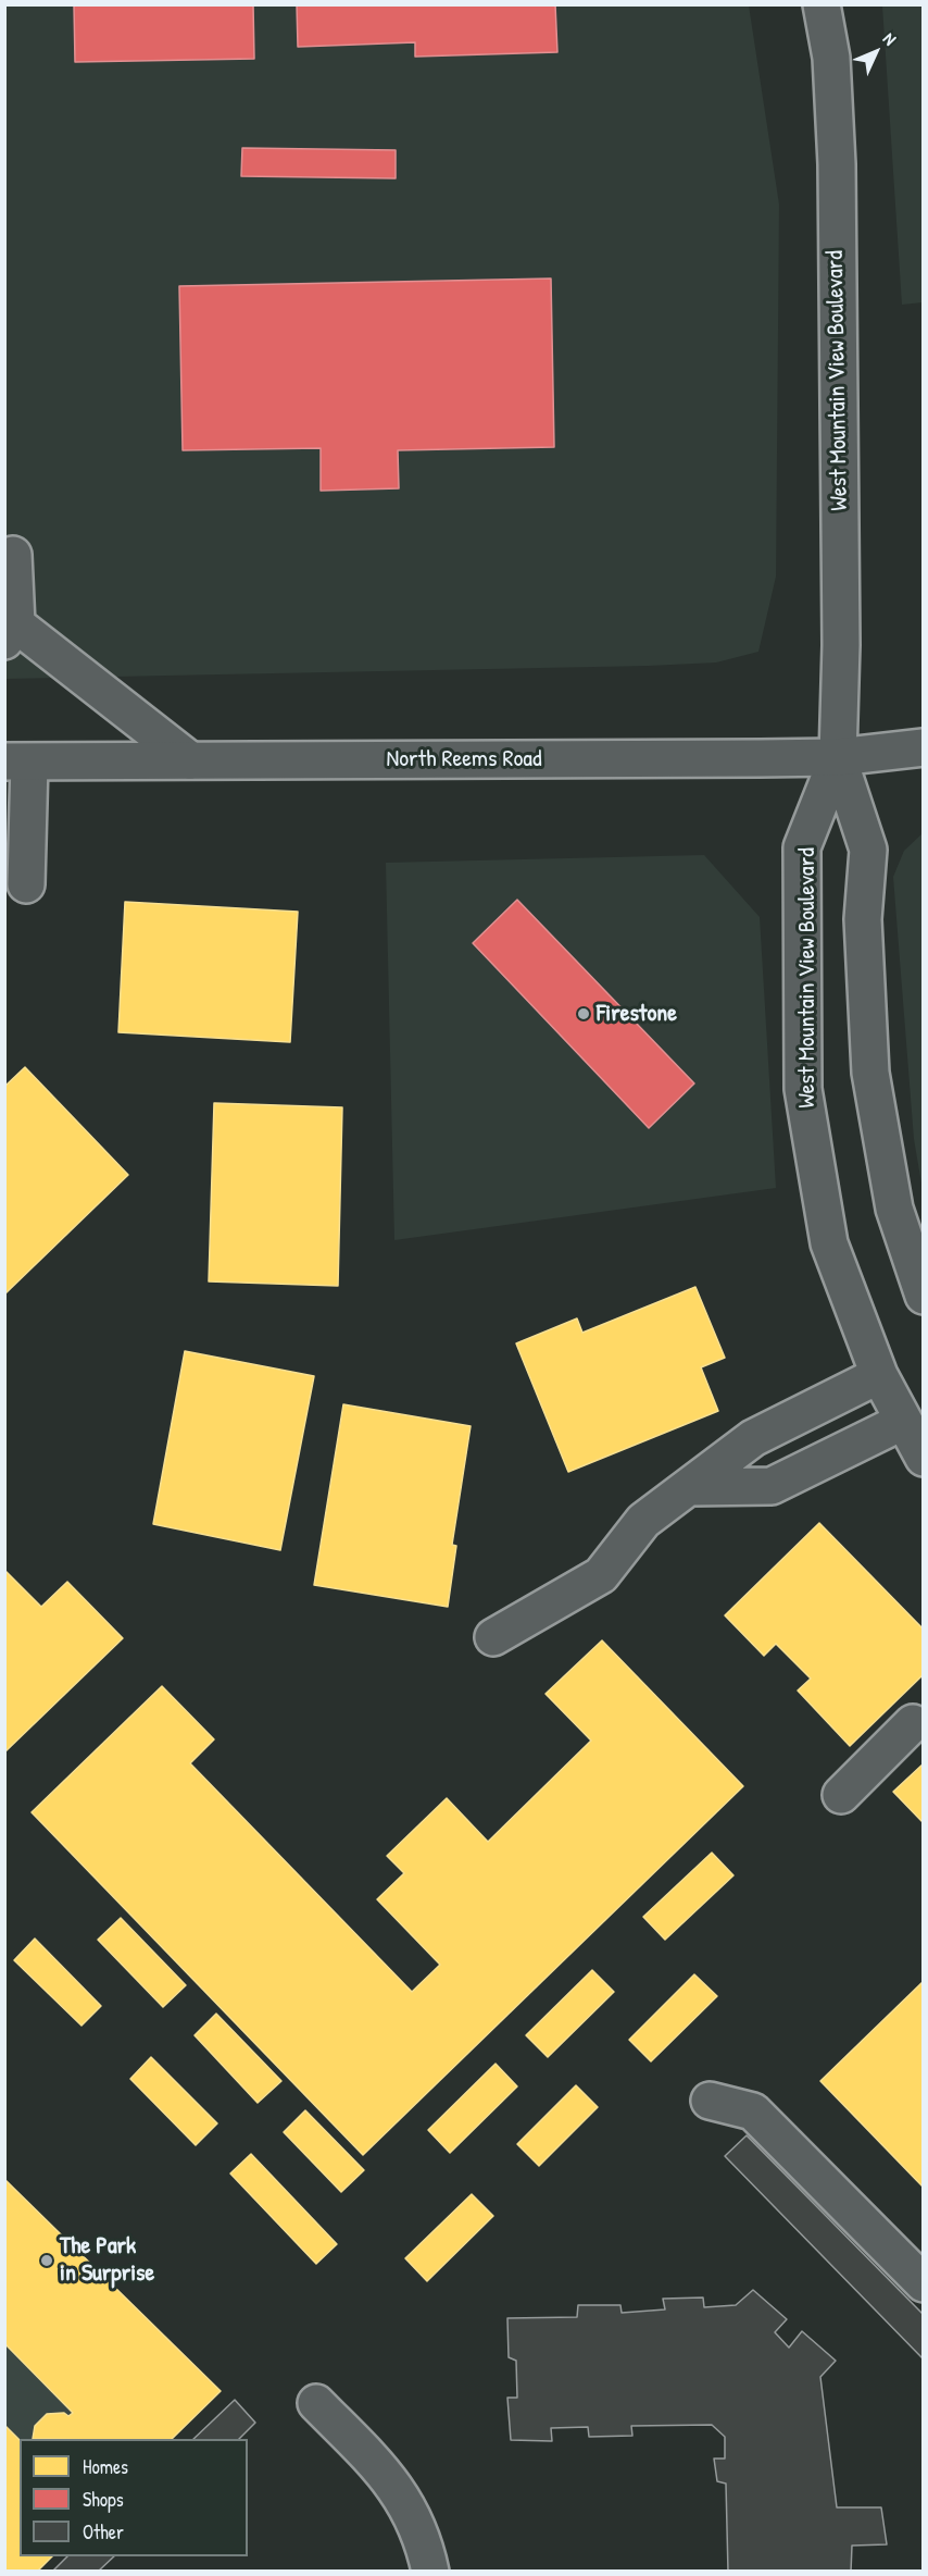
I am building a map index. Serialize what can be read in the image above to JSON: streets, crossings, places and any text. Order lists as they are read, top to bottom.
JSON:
{
  "streets": {
    "street": ["West Mountain View Boulevard", "North Reems Road"]
  },
  "crossings": [
    ["West Mountain View Boulevard", "North Reems Road"]
  ],
  "places": ["Firestone", "The Park in Surprise"],
  "legend": ["Homes", "Shops", "Other"],
  "north": "top right"
}
